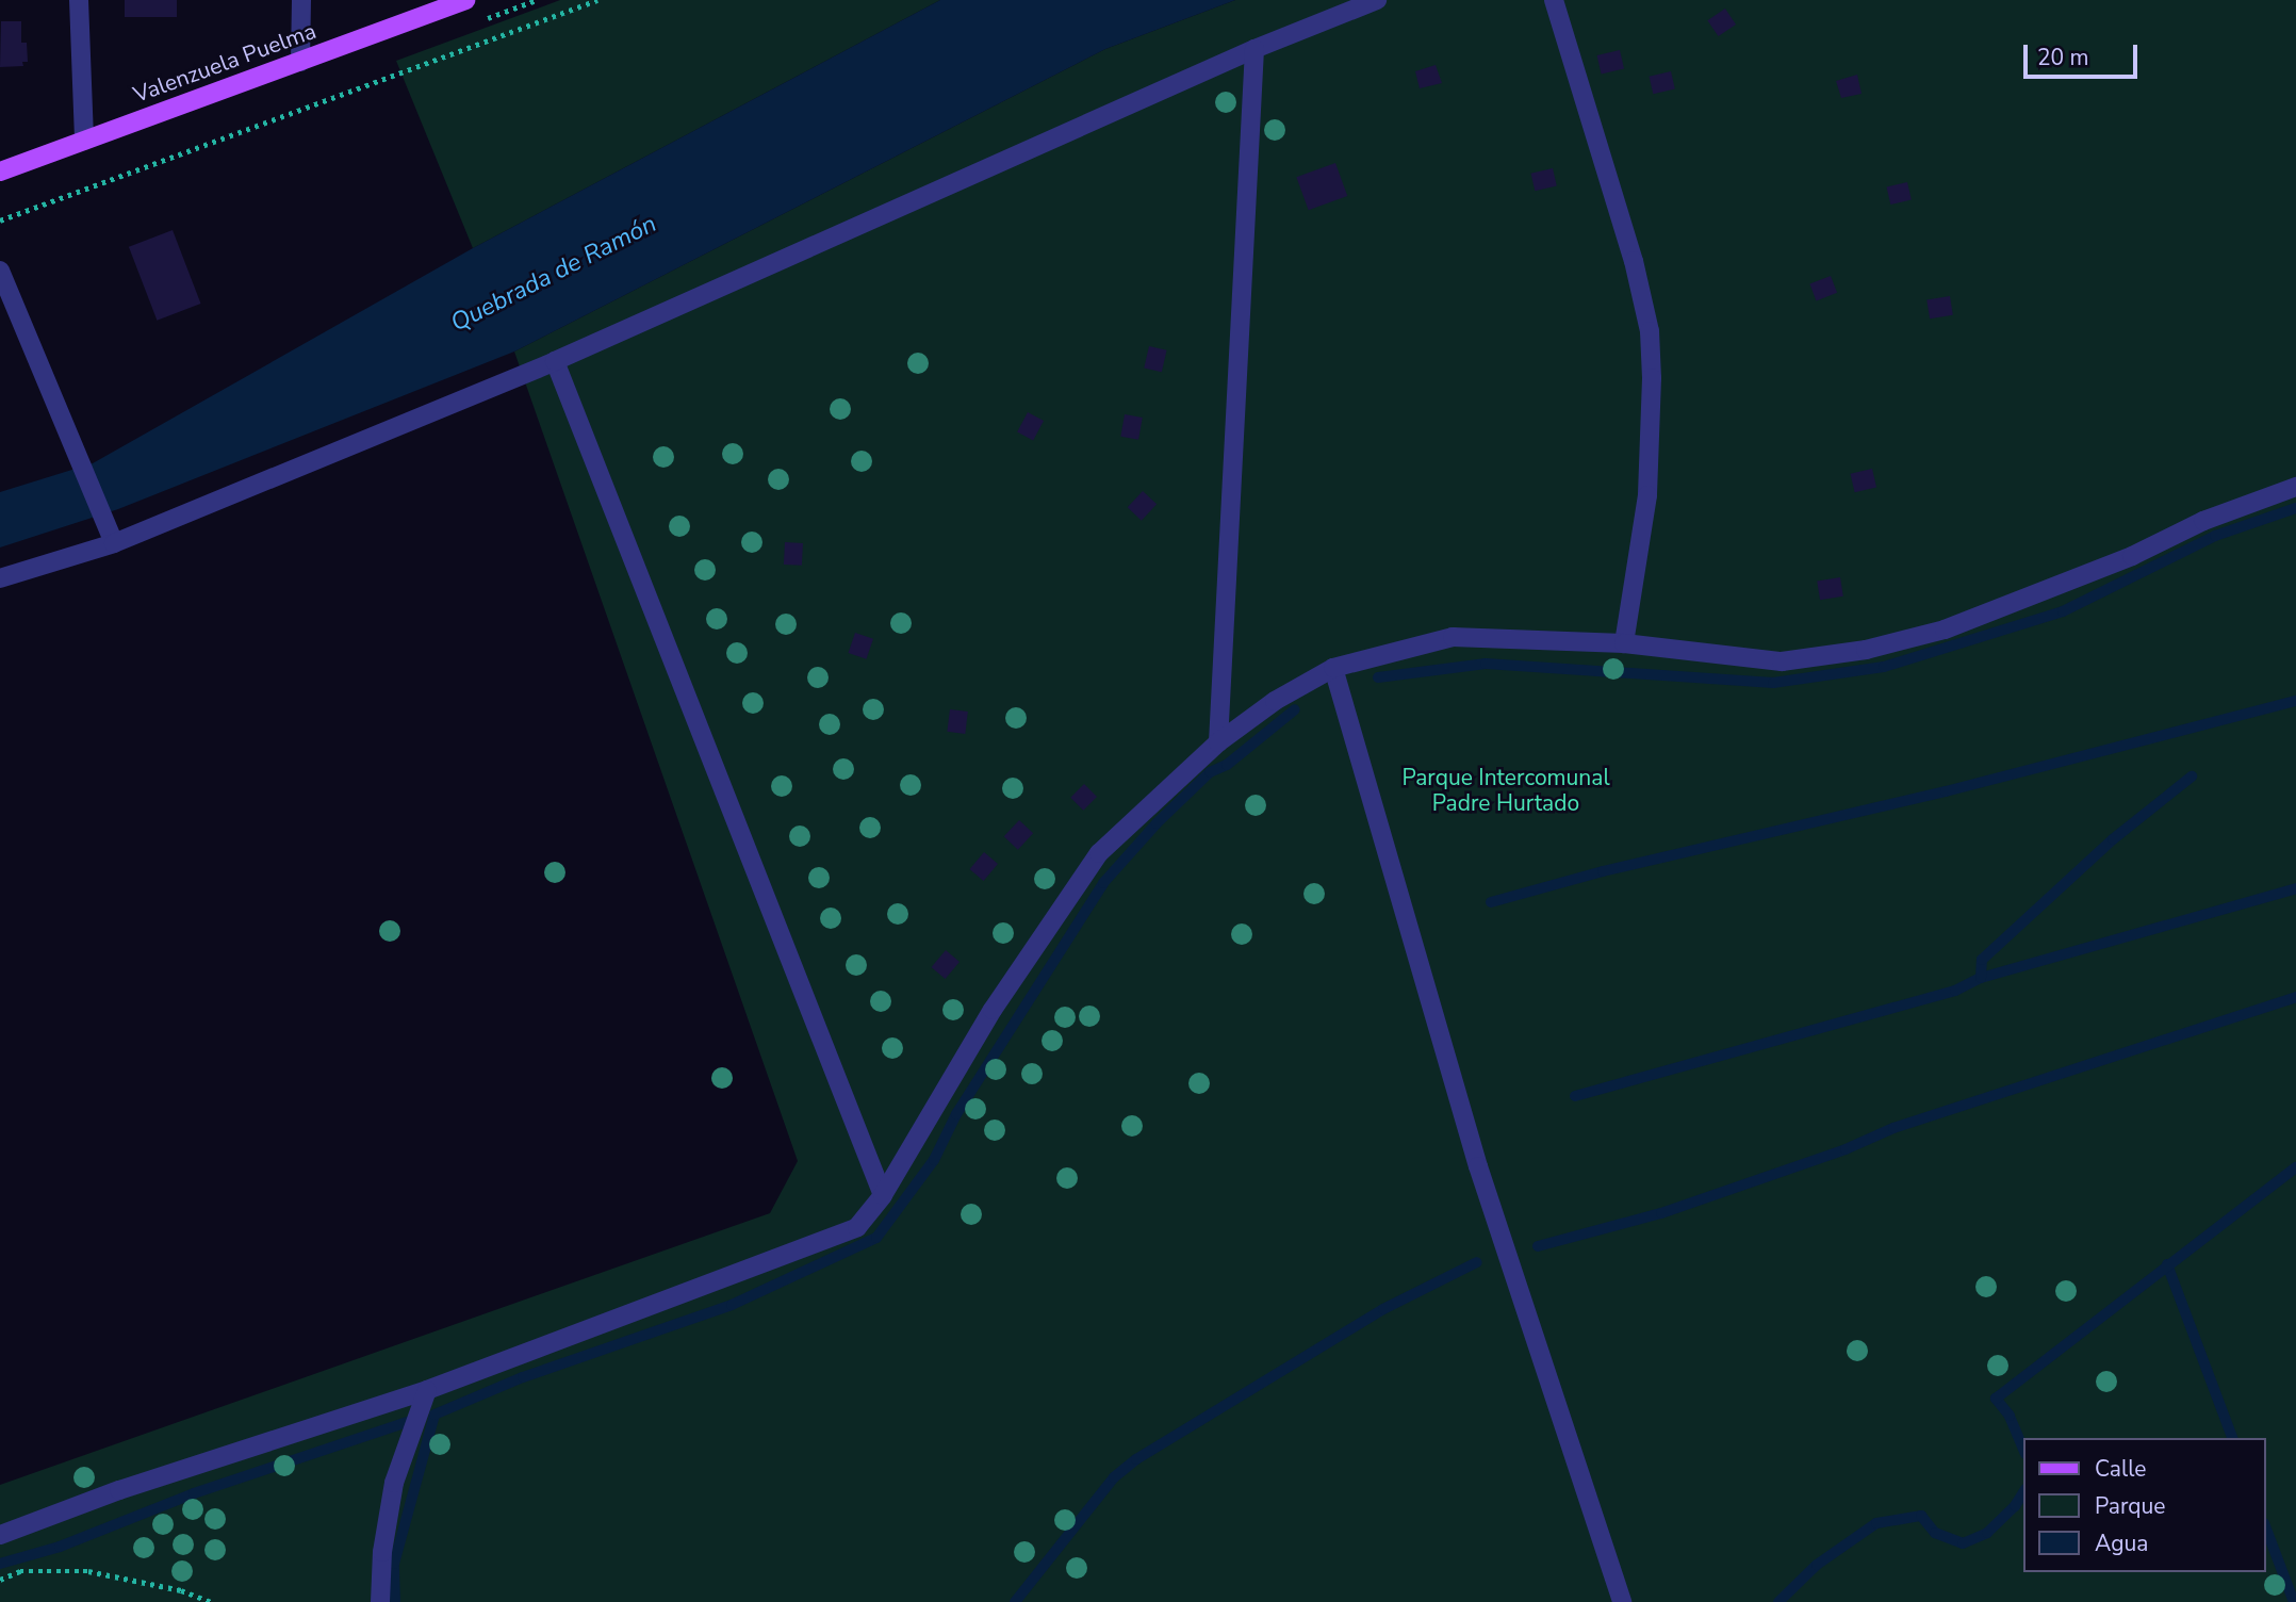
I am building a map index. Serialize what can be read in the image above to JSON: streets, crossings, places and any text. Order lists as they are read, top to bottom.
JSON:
{
  "streets": {
    "main road": ["Valenzuela Puelma"]
  },
  "water": ["Quebrada de Ramón"],
  "parks": ["Parque Intercomunal Padre Hurtado"],
  "legend": ["Calle", "Parque", "Agua"],
  "scale_bar": "20 m"
}
